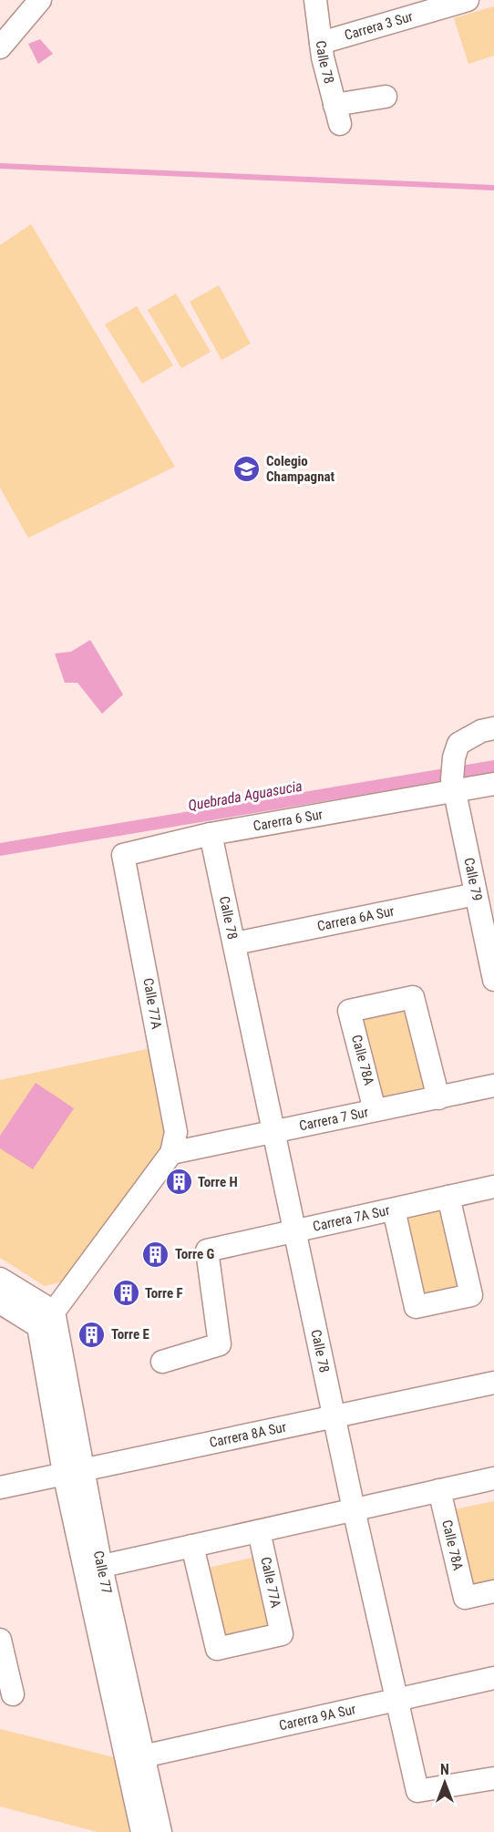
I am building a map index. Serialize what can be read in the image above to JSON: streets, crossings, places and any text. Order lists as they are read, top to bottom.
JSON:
{
  "streets": {
    "street": [
      "Carrera 3 Sur",
      "Calle 78",
      "Carerra 6 Sur",
      "Calle 79",
      "Carrera 6A Sur",
      "Calle 77A",
      "Calle 78A",
      "Carrera 7 Sur",
      "Carrera 7A Sur",
      "Carrera 8A Sur",
      "Calle 77",
      "Carerra 9A Sur"
    ]
  },
  "crossings": [
    ["Carrera 3 Sur", "Calle 78"],
    ["Calle 78", "Carerra 6 Sur"],
    ["Calle 78", "Carrera 6A Sur"],
    ["Calle 78", "Carrera 7 Sur"],
    ["Calle 78", "Carrera 7A Sur"],
    ["Calle 78", "Carrera 8A Sur"],
    ["Calle 78", "Carerra 9A Sur"],
    ["Carerra 6 Sur", "Calle 79"],
    ["Carerra 6 Sur", "Calle 77A"],
    ["Calle 79", "Carrera 6A Sur"],
    ["Calle 77A", "Carrera 7 Sur"],
    ["Calle 78A", "Carrera 7 Sur"],
    ["Carrera 8A Sur", "Calle 77"],
    ["Calle 77", "Carerra 9A Sur"]
  ],
  "water": ["Quebrada Aguasucia"],
  "places": {
    "school or university": ["Colegio Champagnat"],
    "building": [
      "Torre H",
      "Torre G",
      "Torre F",
      "Torre E"
    ]
  },
  "north": "top"
}
